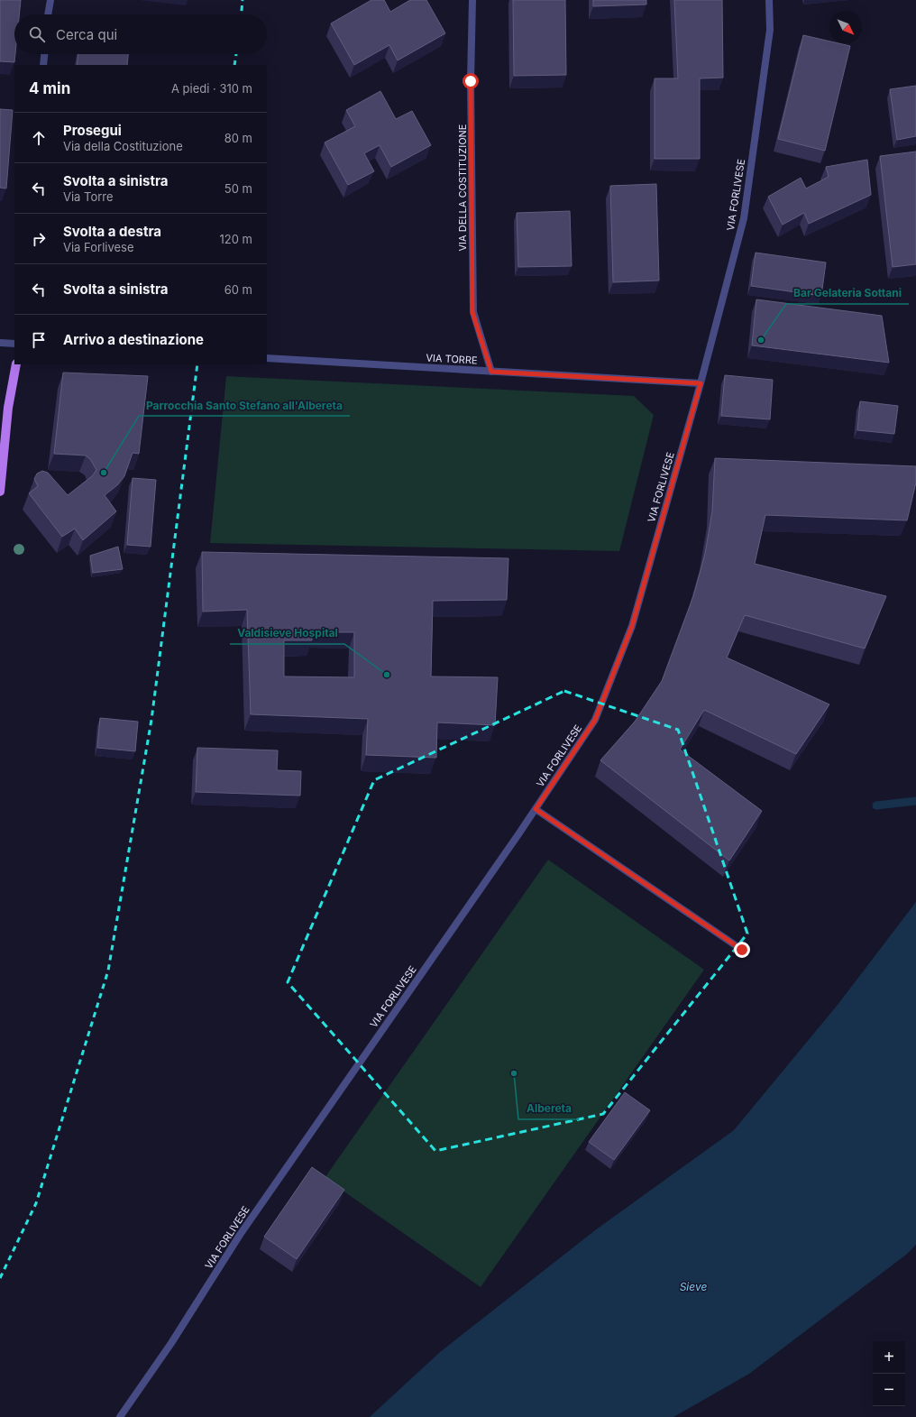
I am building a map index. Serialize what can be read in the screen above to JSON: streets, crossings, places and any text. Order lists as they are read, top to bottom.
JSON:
{
  "streets": {
    "street": ["VIA DELLA COSTITUZIONE", "VIA FORLIVESE", "VIA TORRE"]
  },
  "crossings": [
    ["VIA DELLA COSTITUZIONE", "VIA TORRE"],
    ["VIA FORLIVESE", "VIA TORRE"]
  ],
  "water": ["Sieve"],
  "places": [
    "Bar Gelateria Sottani",
    "Parrocchia Santo Stefano all'Albereta",
    "Valdisieve Hospital",
    "Albereta"
  ],
  "north": "bottom right",
  "page": {
    "search": "Cerca qui",
    "heading": ["4 min", "A piedi · 310 m"],
    "list": [
      ["Prosegui", "Via della Costituzione", "80 m"],
      ["Svolta a sinistra", "Via Torre", "50 m"],
      ["Svolta a destra", "Via Forlivese", "120 m"],
      ["Svolta a sinistra", "60 m"],
      "Arrivo a destinazione"
    ],
    "map_buttons": ["+", "−"]
  }
}
